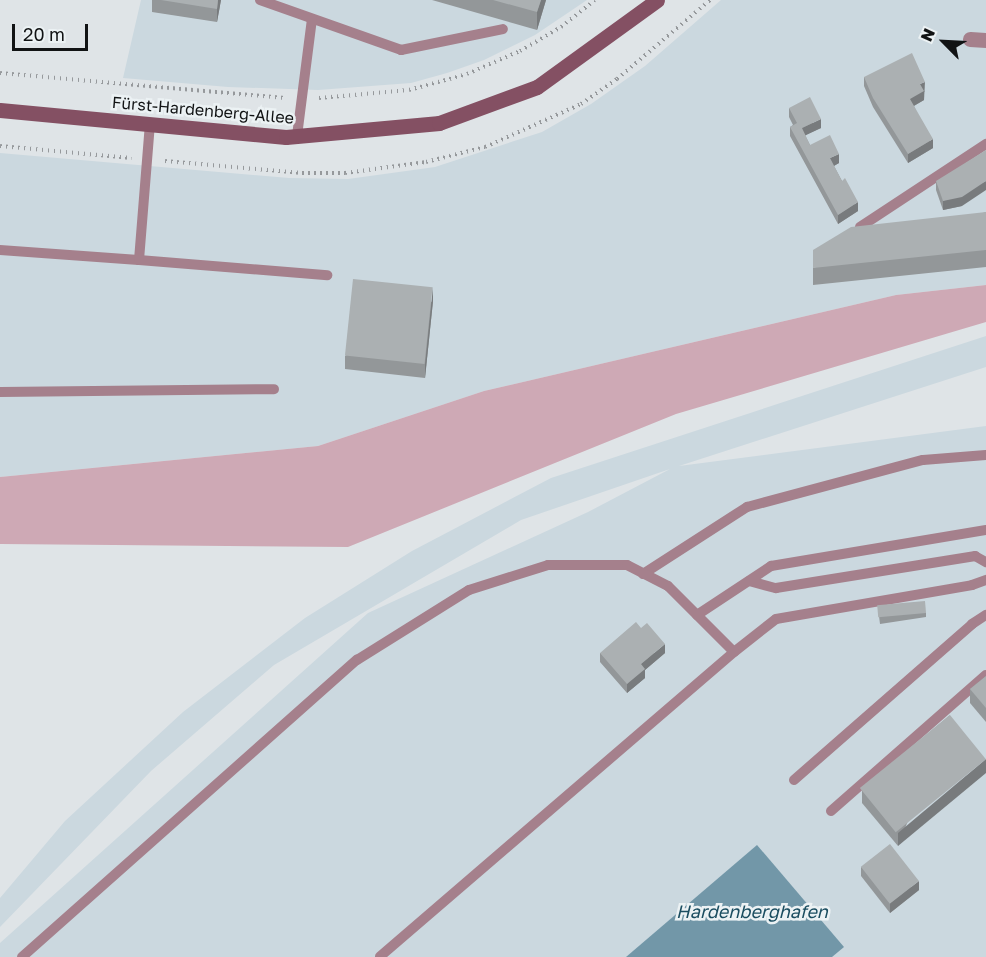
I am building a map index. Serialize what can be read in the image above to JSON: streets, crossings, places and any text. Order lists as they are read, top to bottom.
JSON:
{
  "streets": {
    "street": ["Fürst-Hardenberg-Allee"]
  },
  "water": ["Hardenberghafen"],
  "scale_bar": "20 m",
  "north": "top left"
}
